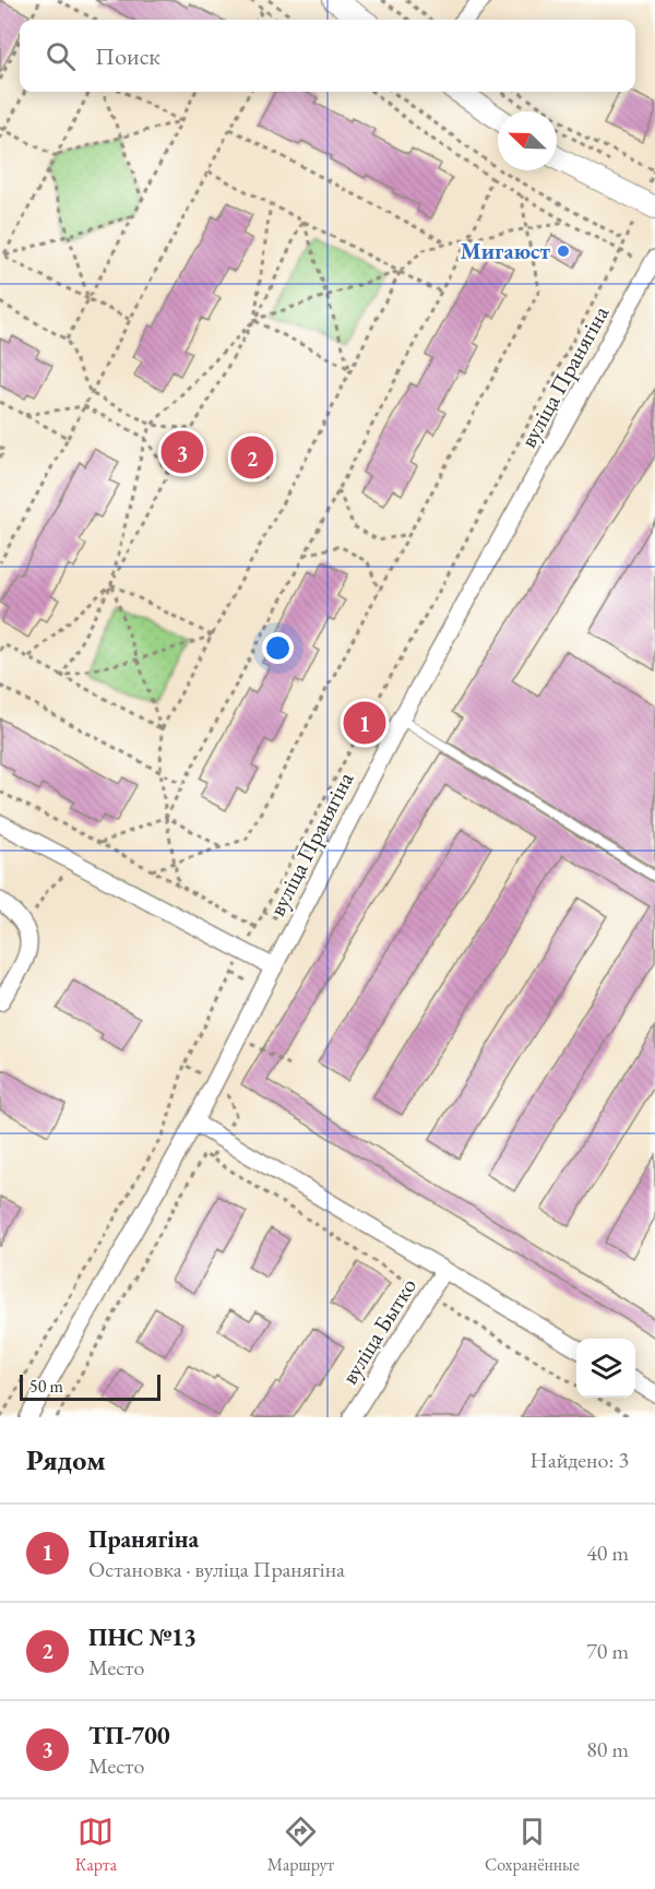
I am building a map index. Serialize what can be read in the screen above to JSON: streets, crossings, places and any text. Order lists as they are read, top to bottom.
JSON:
{
  "streets": {
    "street": ["вуліца Пранягіна", "вуліца Бытко"]
  },
  "places": ["Мигаюст"],
  "scale_bar": "50 m",
  "north": "top left",
  "page": {
    "search": "Поиск",
    "pins": ["3", "2", "1"],
    "scale": "50 m",
    "heading": ["Рядом", "Найдено: 3"],
    "list": [
      {
        "mark": "1",
        "name": "Пранягіна",
        "note": "Остановка · вуліца Пранягіна",
        "value": "40 m"
      },
      {
        "mark": "2",
        "name": "ПНС №13",
        "note": "Место",
        "value": "70 m"
      },
      {
        "mark": "3",
        "name": "ТП-700",
        "note": "Место",
        "value": "80 m"
      }
    ],
    "nav": ["Карта", "Маршрут", "Сохранённые"]
  }
}
